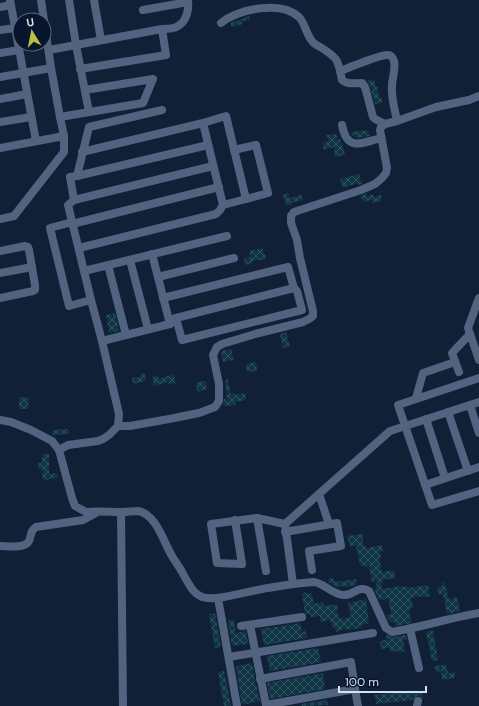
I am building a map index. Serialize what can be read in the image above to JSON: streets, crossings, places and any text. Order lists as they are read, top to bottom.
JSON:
{
  "scale_bar": "100 m",
  "north": "top"
}
